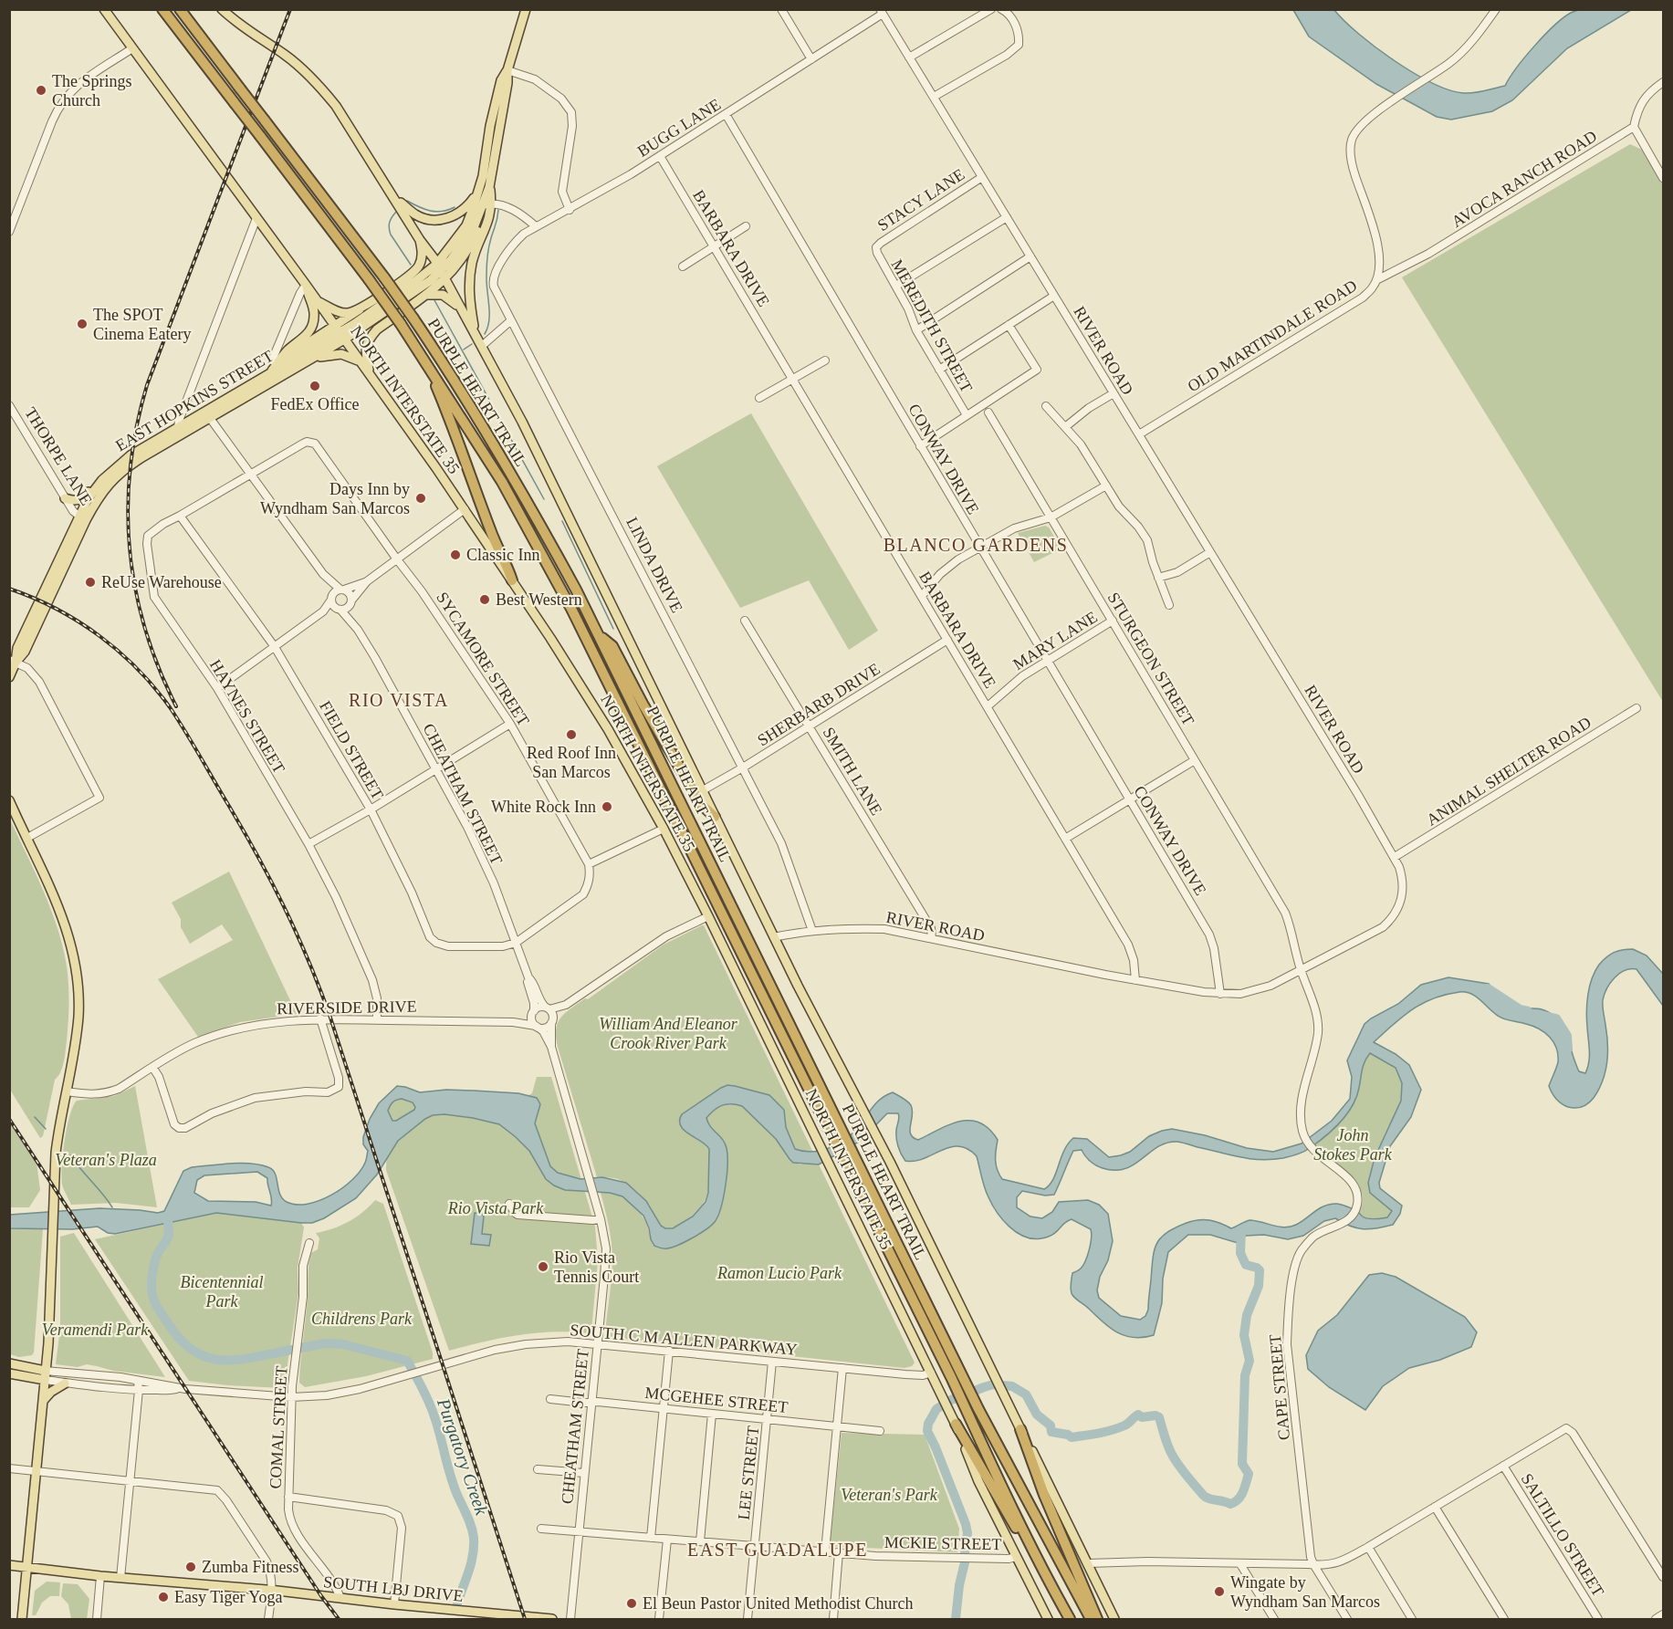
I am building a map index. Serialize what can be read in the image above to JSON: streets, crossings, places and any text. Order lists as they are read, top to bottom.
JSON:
{
  "streets": {
    "highway": ["PURPLE HEART TRAIL"],
    "main road": ["NORTH INTERSTATE 35", "EAST HOPKINS STREET", "SOUTH LBJ DRIVE"],
    "street": [
      "BUGG LANE",
      "AVOCA RANCH ROAD",
      "STACY LANE",
      "BARBARA DRIVE",
      "MEREDITH STREET",
      "OLD MARTINDALE ROAD",
      "RIVER ROAD",
      "THORPE LANE",
      "CONWAY DRIVE",
      "LINDA DRIVE",
      "MARY LANE",
      "SYCAMORE STREET",
      "STURGEON STREET",
      "SHERBARB DRIVE",
      "HAYNES STREET",
      "FIELD STREET",
      "SMITH LANE",
      "ANIMAL SHELTER ROAD",
      "CHEATHAM STREET",
      "RIVERSIDE DRIVE",
      "SOUTH C M ALLEN PARKWAY",
      "CAPE STREET",
      "MCGEHEE STREET",
      "COMAL STREET",
      "LEE STREET",
      "SALTILLO STREET",
      "MCKIE STREET"
    ]
  },
  "crossings": [
    ["BUGG LANE", "BARBARA DRIVE"],
    ["BUGG LANE", "RIVER ROAD"],
    ["BUGG LANE", "CONWAY DRIVE"],
    ["BUGG LANE", "LINDA DRIVE"],
    ["AVOCA RANCH ROAD", "OLD MARTINDALE ROAD"],
    ["STACY LANE", "MEREDITH STREET"],
    ["STACY LANE", "RIVER ROAD"],
    ["BARBARA DRIVE", "RIVER ROAD"],
    ["BARBARA DRIVE", "MARY LANE"],
    ["BARBARA DRIVE", "SHERBARB DRIVE"],
    ["OLD MARTINDALE ROAD", "RIVER ROAD"],
    ["RIVER ROAD", "CONWAY DRIVE"],
    ["RIVER ROAD", "LINDA DRIVE"],
    ["RIVER ROAD", "STURGEON STREET"],
    ["RIVER ROAD", "SMITH LANE"],
    ["RIVER ROAD", "ANIMAL SHELTER ROAD"],
    ["RIVER ROAD", "CAPE STREET"],
    ["NORTH INTERSTATE 35", "EAST HOPKINS STREET"],
    ["NORTH INTERSTATE 35", "SOUTH C M ALLEN PARKWAY"],
    ["NORTH INTERSTATE 35", "MCKIE STREET"],
    ["EAST HOPKINS STREET", "THORPE LANE"],
    ["CONWAY DRIVE", "MARY LANE"],
    ["LINDA DRIVE", "SHERBARB DRIVE"],
    ["MARY LANE", "STURGEON STREET"],
    ["SYCAMORE STREET", "HAYNES STREET"],
    ["STURGEON STREET", "CAPE STREET"],
    ["SHERBARB DRIVE", "SMITH LANE"],
    ["HAYNES STREET", "FIELD STREET"],
    ["HAYNES STREET", "RIVERSIDE DRIVE"],
    ["FIELD STREET", "CHEATHAM STREET"],
    ["CHEATHAM STREET", "RIVERSIDE DRIVE"],
    ["CHEATHAM STREET", "SOUTH C M ALLEN PARKWAY"],
    ["CHEATHAM STREET", "MCGEHEE STREET"],
    ["CHEATHAM STREET", "MCKIE STREET"],
    ["SOUTH C M ALLEN PARKWAY", "COMAL STREET"],
    ["SOUTH C M ALLEN PARKWAY", "LEE STREET"],
    ["MCGEHEE STREET", "LEE STREET"],
    ["COMAL STREET", "SOUTH LBJ DRIVE"],
    ["LEE STREET", "MCKIE STREET"]
  ],
  "districts": ["BLANCO GARDENS", "RIO VISTA", "EAST GUADALUPE"],
  "water": ["Purgatory Creek"],
  "parks": [
    "William And Eleanor Crook River Park",
    "John Stokes Park",
    "Veteran's Plaza",
    "Rio Vista Park",
    "Ramon Lucio Park",
    "Bicentennial Park",
    "Childrens Park",
    "Veramendi Park",
    "Veteran's Park"
  ],
  "places": [
    "The Springs Church",
    "The SPOT Cinema Eatery",
    "FedEx Office",
    "Days Inn by Wyndham San Marcos",
    "Classic Inn",
    "ReUse Warehouse",
    "Best Western",
    "Red Roof Inn San Marcos",
    "White Rock Inn",
    "Rio Vista Tennis Court",
    "Zumba Fitness",
    "Wingate by Wyndham San Marcos",
    "Easy Tiger Yoga",
    "El Beun Pastor United Methodist Church"
  ]
}
